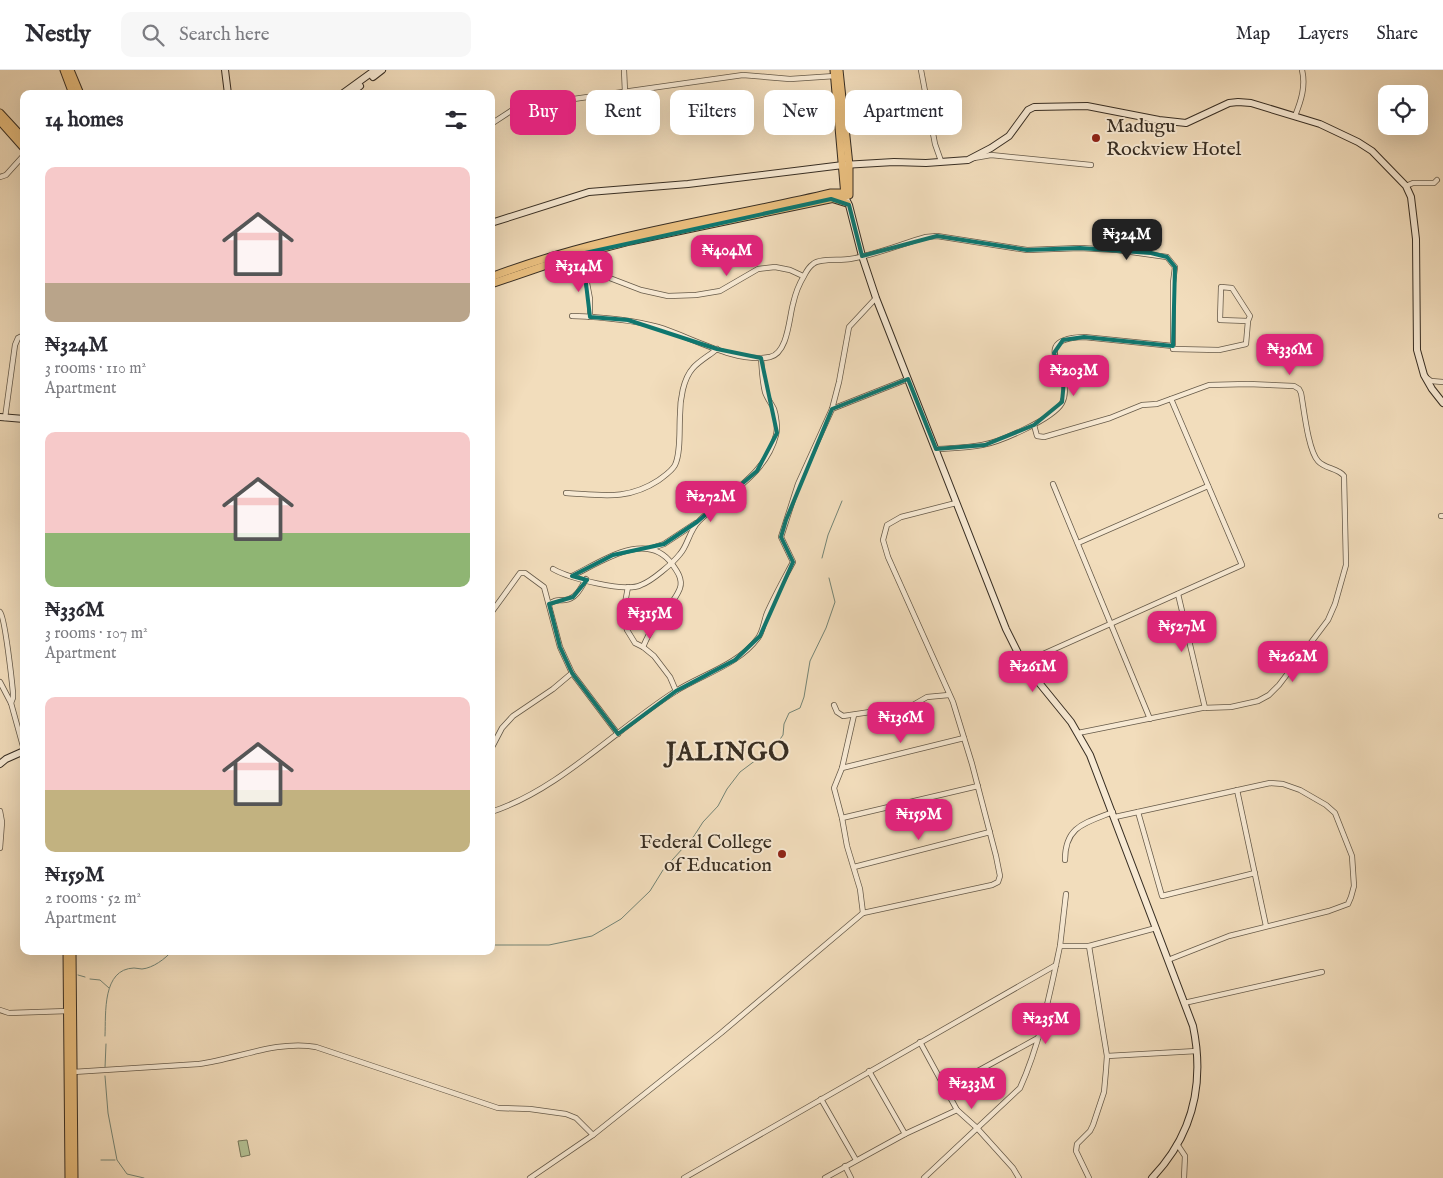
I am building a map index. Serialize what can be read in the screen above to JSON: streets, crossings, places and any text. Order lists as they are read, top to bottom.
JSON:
{
  "districts": ["JALINGO"],
  "places": ["Madugu Rockview Hotel", "Federal College of Education"],
  "page": {
    "header": "Nestly",
    "search": "Search here",
    "nav": ["Map", "Layers", "Share"],
    "chip": [
      "Buy",
      "Rent",
      "Filters",
      "New",
      "Apartment"
    ],
    "heading": "14 homes",
    "list": [
      {
        "name": "₦324M",
        "note": "3 rooms · 110 m² · Apartment"
      },
      {
        "name": "₦336M",
        "note": "3 rooms · 107 m² · Apartment"
      },
      {
        "name": "₦159M",
        "note": "2 rooms · 52 m² · Apartment"
      }
    ],
    "price": [
      "₦324M",
      "₦404M",
      "₦314M",
      "₦336M",
      "₦203M",
      "₦272M",
      "₦315M",
      "₦527M",
      "₦262M",
      "₦261M",
      "₦136M",
      "₦159M",
      "₦235M",
      "₦233M"
    ]
  }
}
